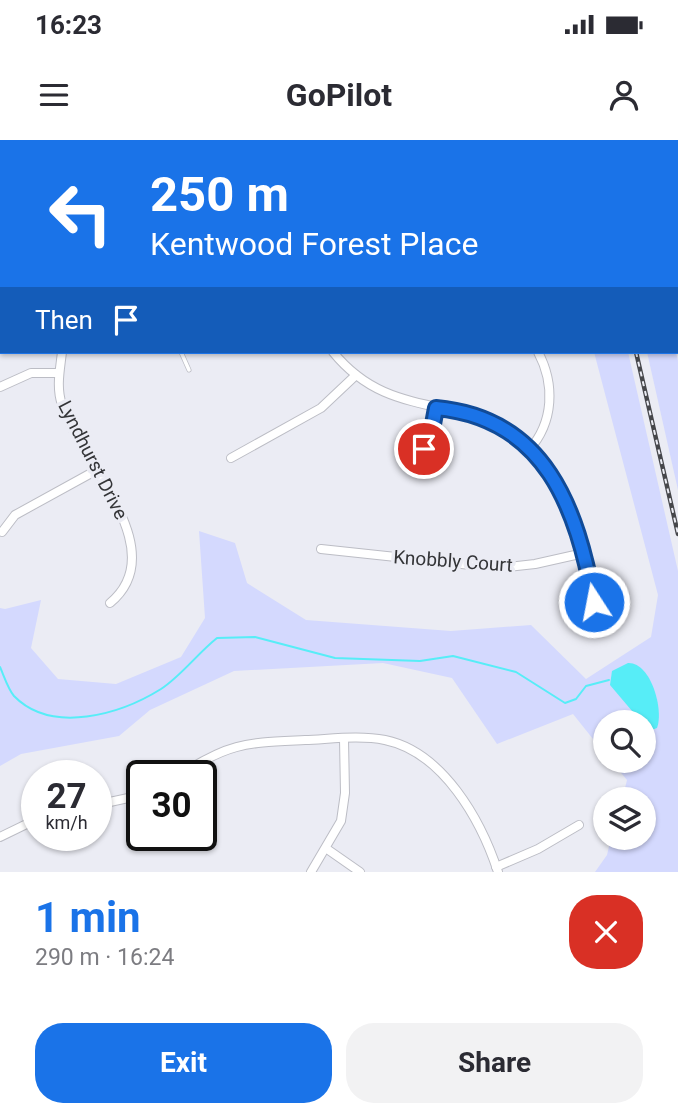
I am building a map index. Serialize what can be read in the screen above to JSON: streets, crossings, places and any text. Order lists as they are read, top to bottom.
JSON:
{
  "streets": {
    "street": ["Lyndhurst Drive", "Knobbly Court"]
  },
  "page": {
    "status": "16:23",
    "header": "GoPilot",
    "turn": ["250 m", "Kentwood Forest Place"],
    "then": "Then",
    "speed": "27 km/h",
    "limit": "30",
    "heading": ["1 min", "290 m · 16:24"],
    "buttons": ["Exit", "Share"]
  }
}
